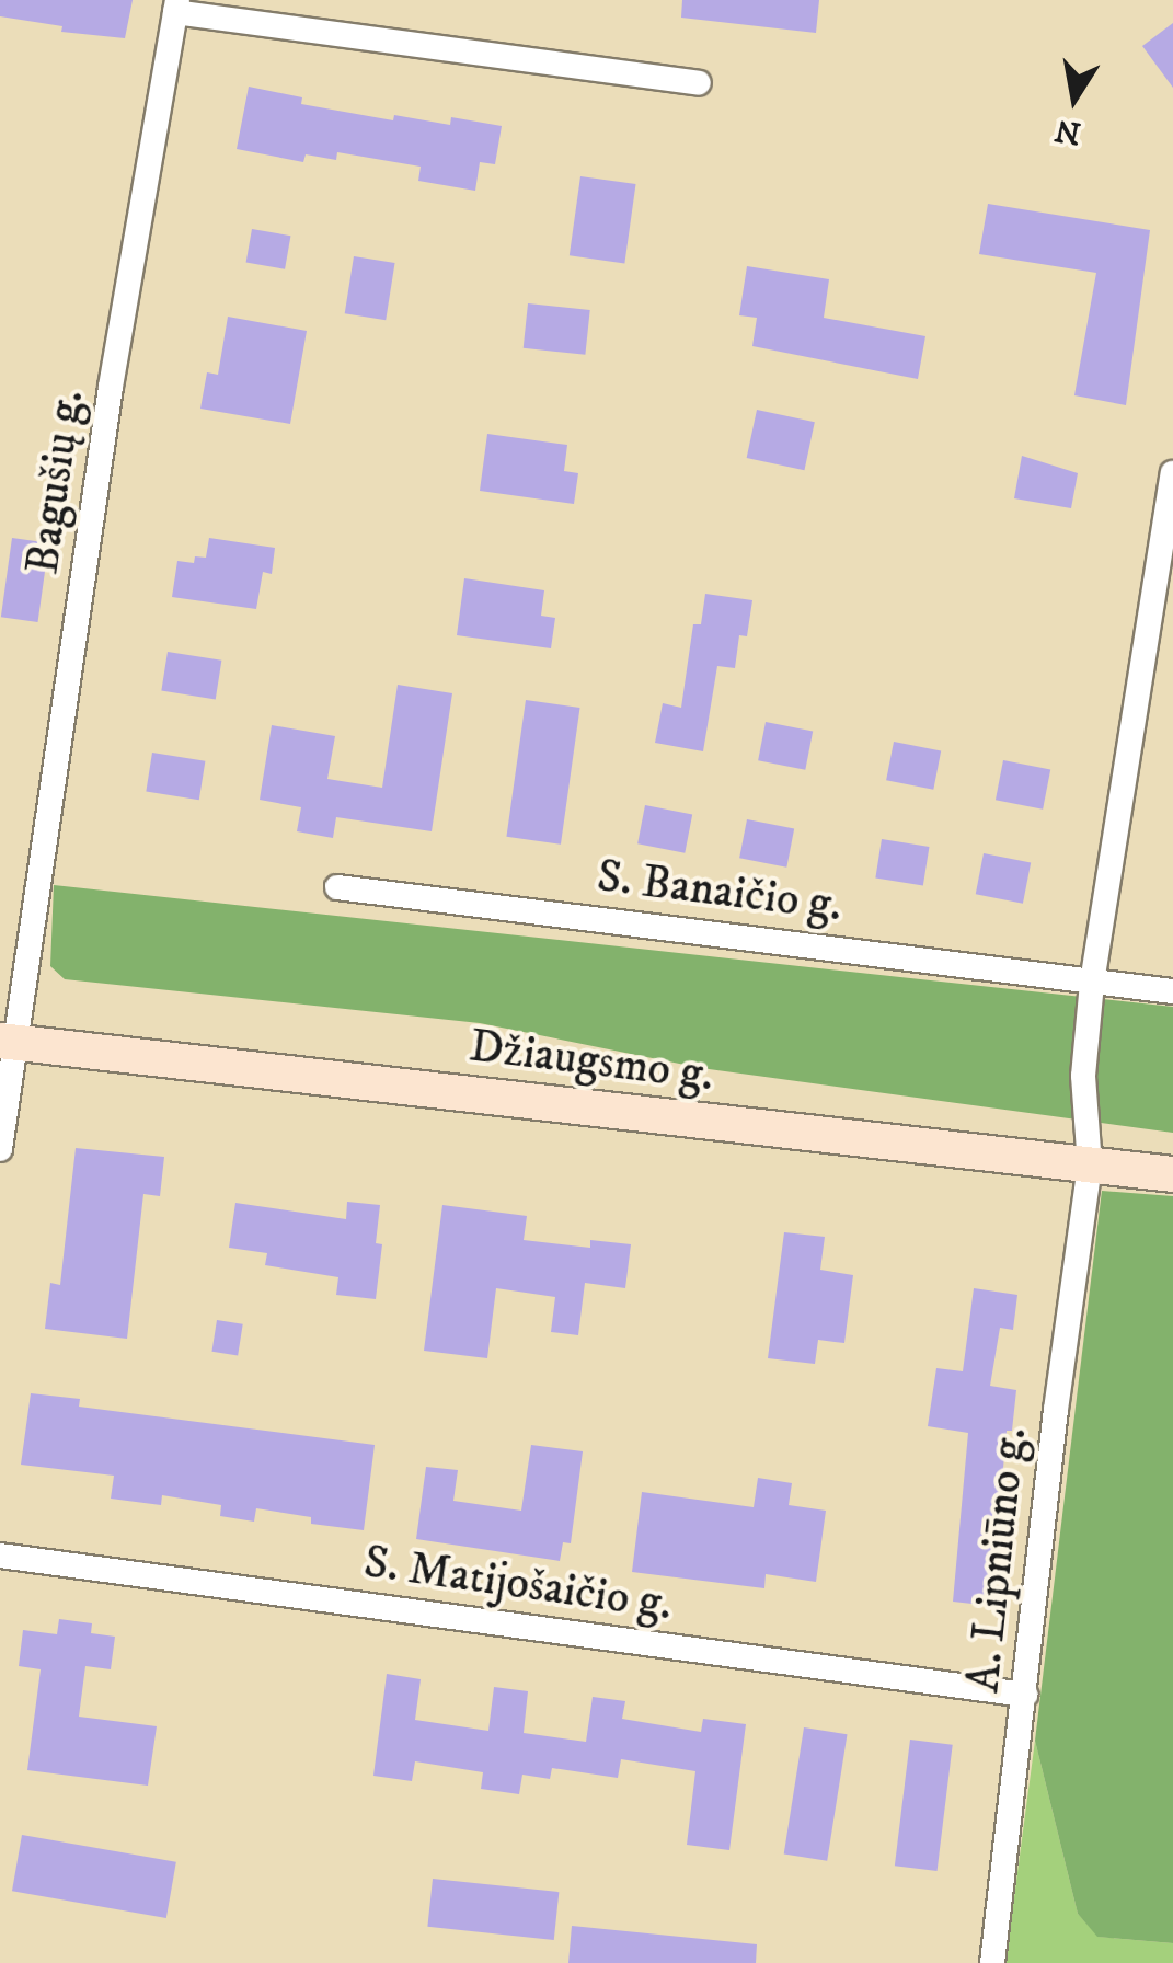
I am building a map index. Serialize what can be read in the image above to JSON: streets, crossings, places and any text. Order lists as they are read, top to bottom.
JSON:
{
  "streets": {
    "street": [
      "Bagušių g.",
      "S. Banaičio g.",
      "Džiaugsmo g.",
      "A. Lipniūno g.",
      "S. Matijošaičio g."
    ]
  },
  "crossings": [
    ["Bagušių g.", "Džiaugsmo g."],
    ["Džiaugsmo g.", "A. Lipniūno g."],
    ["A. Lipniūno g.", "S. Matijošaičio g."]
  ],
  "north": "bottom"
}
